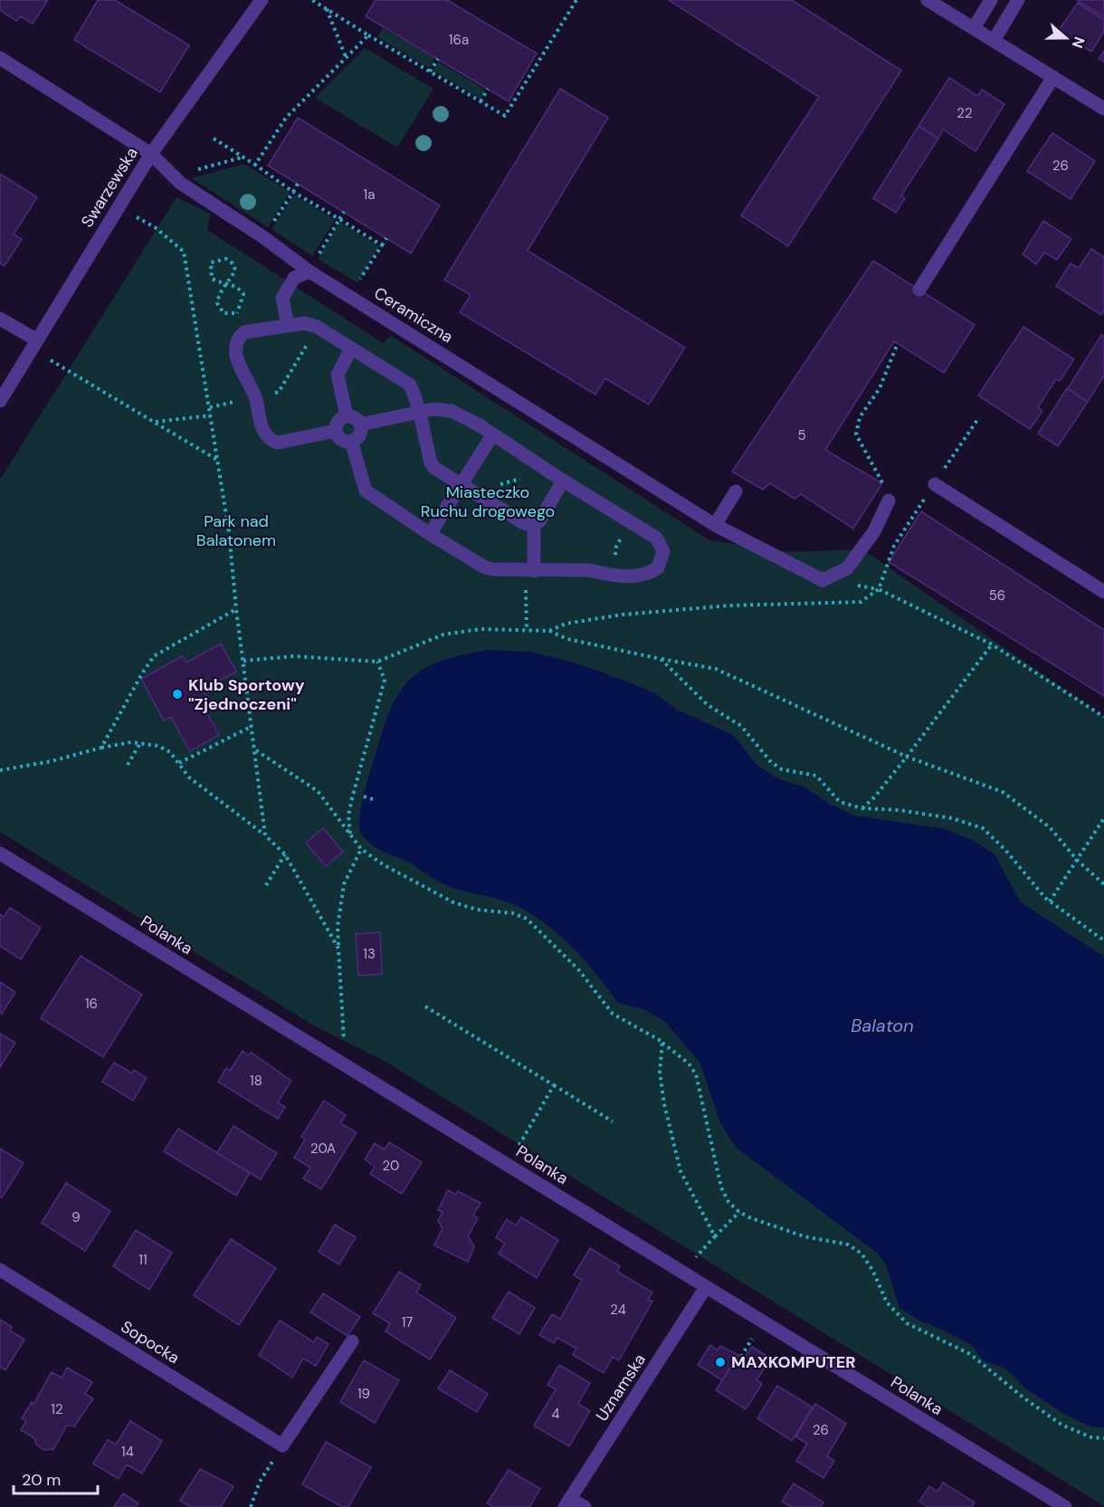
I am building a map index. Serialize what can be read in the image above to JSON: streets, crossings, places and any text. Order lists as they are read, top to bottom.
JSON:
{
  "streets": {
    "street": [
      "Swarzewska",
      "Ceramiczna",
      "Polanka",
      "Sopocka",
      "Uznamska"
    ]
  },
  "crossings": [
    ["Swarzewska", "Ceramiczna"],
    ["Polanka", "Uznamska"]
  ],
  "water": ["Balaton"],
  "parks": ["Miasteczko Ruchu drogowego", "Park nad Balatonem"],
  "places": ["Klub Sportowy \"Zjednoczeni\"", "MAXKOMPUTER"],
  "house_numbers": [
    "16a",
    "22",
    "26",
    "1a",
    "5",
    "56",
    "13",
    "16",
    "18",
    "20A",
    "20",
    "9",
    "11",
    "24",
    "17",
    "19",
    "12",
    "4",
    "26",
    "14"
  ],
  "scale_bar": "20 m",
  "north": "right"
}
